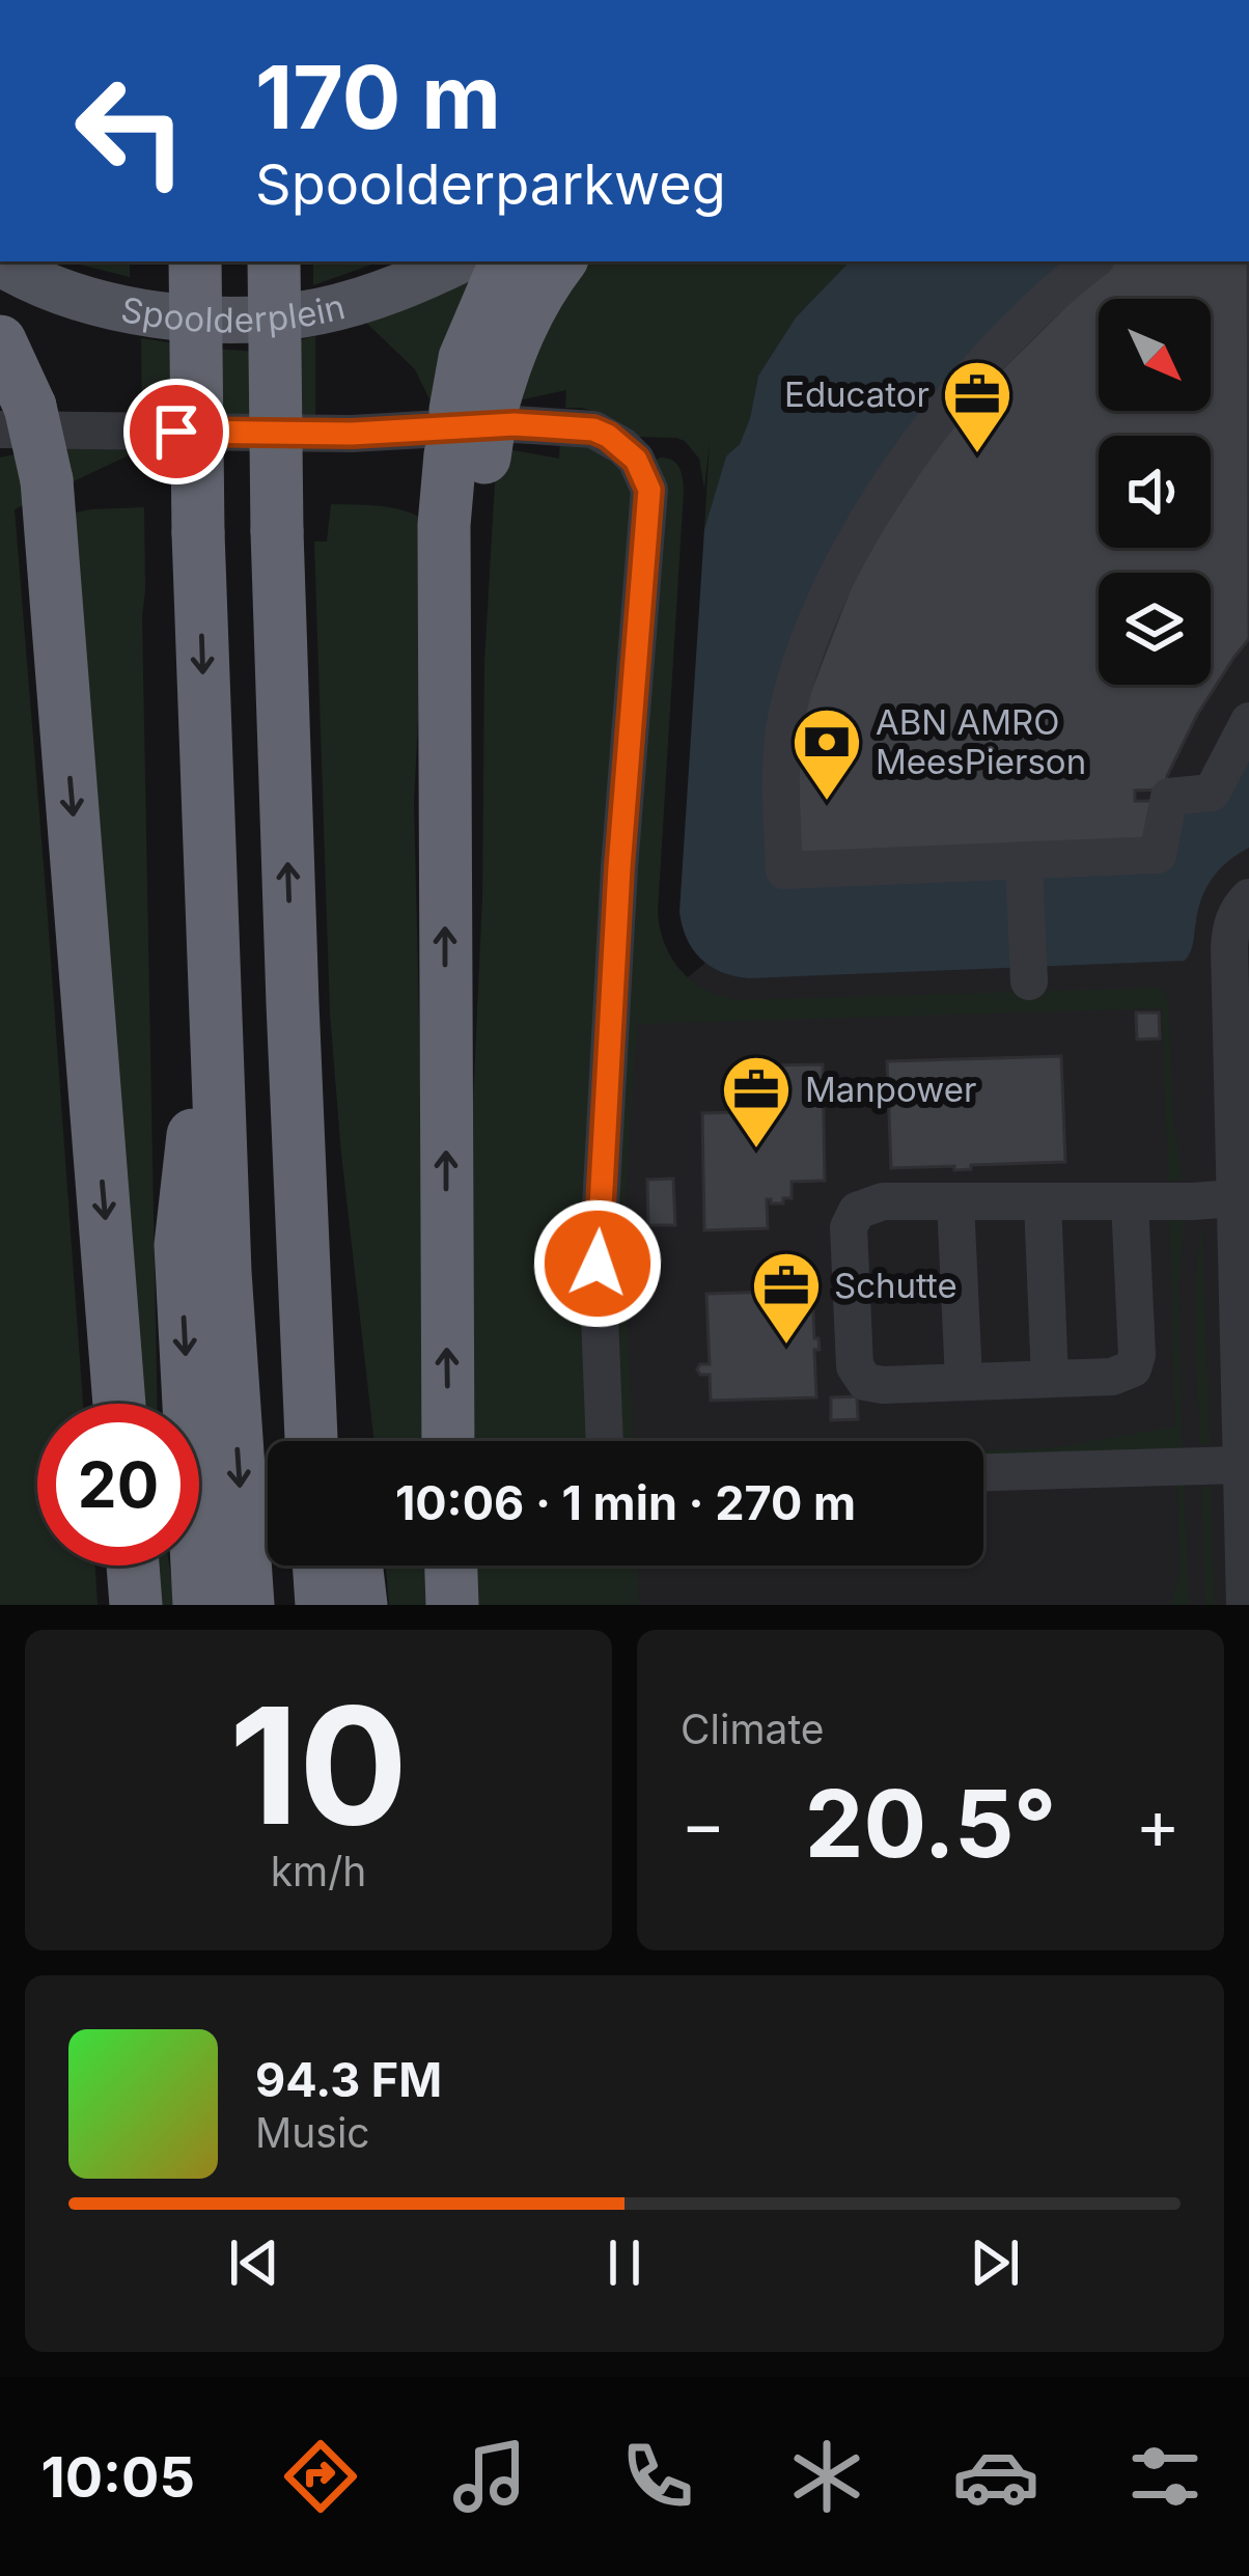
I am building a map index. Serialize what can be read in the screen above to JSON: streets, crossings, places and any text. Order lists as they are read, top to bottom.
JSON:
{
  "streets": {
    "main road": ["Spoolderplein"]
  },
  "places": {
    "office": ["Educator", "Manpower", "Schutte"],
    "bank": ["ABN AMRO MeesPierson"]
  },
  "north": "bottom right",
  "page": {
    "turn": ["170 m", "Spoolderparkweg"],
    "limit": "20",
    "trip": "10:06 · 1 min · 270 m",
    "tile": [
      ["10", "km/h"],
      "Climate"
    ],
    "heat": ["−", "20.5°", "+"],
    "song": ["94.3 FM", "Music"],
    "tabs": "10:05"
  }
}
